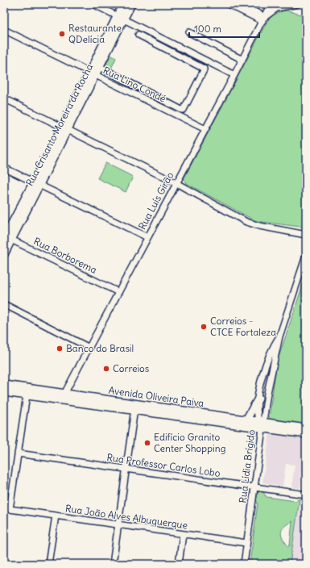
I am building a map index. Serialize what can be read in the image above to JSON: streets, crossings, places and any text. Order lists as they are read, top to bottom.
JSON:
{
  "streets": {
    "main road": ["Rua Crisanto Moreira da Rocha", "Avenida Oliveira Paiva"],
    "street": [
      "Rua Lino Condé",
      "Rua Luís Girão",
      "Rua Borborema",
      "Rua Professor Carlos Lobo",
      "Rua Lídia Brígido",
      "Rua João Alves Albuquerque"
    ]
  },
  "crossings": [
    ["Rua Lino Condé", "Rua Crisanto Moreira da Rocha"],
    ["Rua Lino Condé", "Rua Luís Girão"],
    ["Rua Crisanto Moreira da Rocha", "Rua Borborema"],
    ["Rua Luís Girão", "Rua Borborema"],
    ["Rua Luís Girão", "Avenida Oliveira Paiva"],
    ["Avenida Oliveira Paiva", "Rua Lídia Brígido"],
    ["Rua Professor Carlos Lobo", "Rua Lídia Brígido"],
    ["Rua Lídia Brígido", "Rua João Alves Albuquerque"]
  ],
  "places": [
    "Restaurante QDelícia",
    "Correios - CTCE Fortaleza",
    "Banco do Brasil",
    "Correios",
    "Edifício Granito Center Shopping"
  ],
  "scale_bar": "100 m"
}
